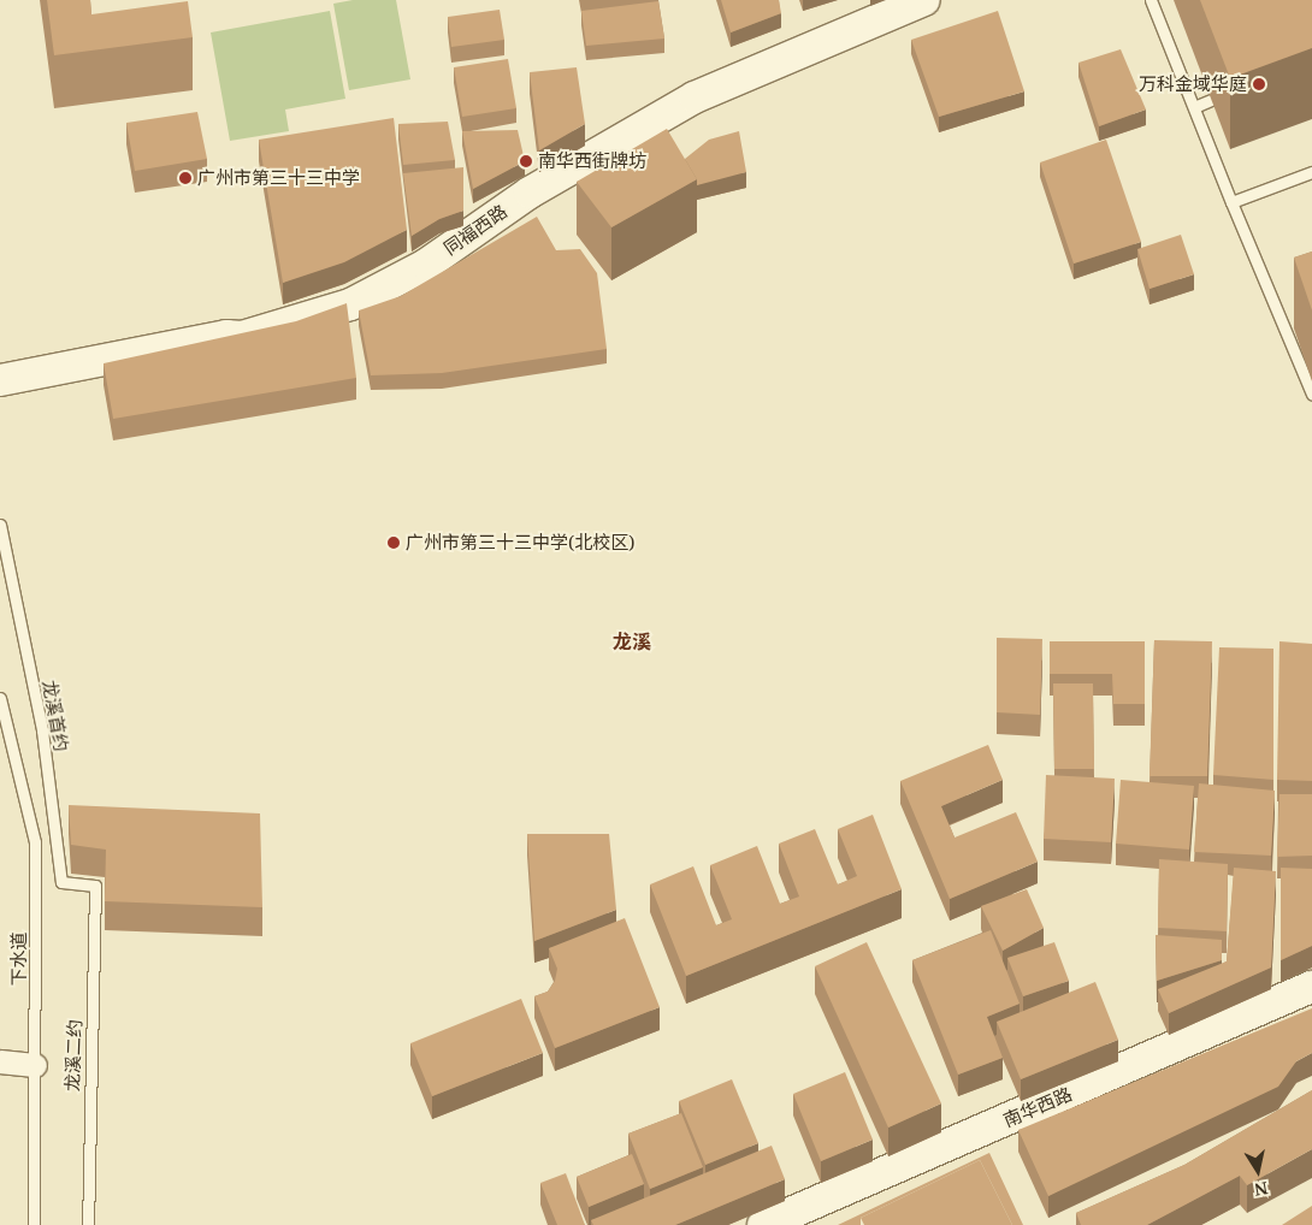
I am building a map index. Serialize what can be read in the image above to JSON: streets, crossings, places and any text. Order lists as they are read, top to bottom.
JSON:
{
  "streets": {
    "main road": ["同福西路", "南华西路"],
    "lane": ["龙溪首约", "下水道", "龙溪二约"]
  },
  "crossings": [
    ["龙溪首约", "龙溪二约"]
  ],
  "districts": ["龙溪"],
  "places": [
    "万科金域华庭",
    "南华西街牌坊",
    "广州市第三十三中学",
    "广州市第三十三中学(北校区)"
  ],
  "north": "bottom"
}
